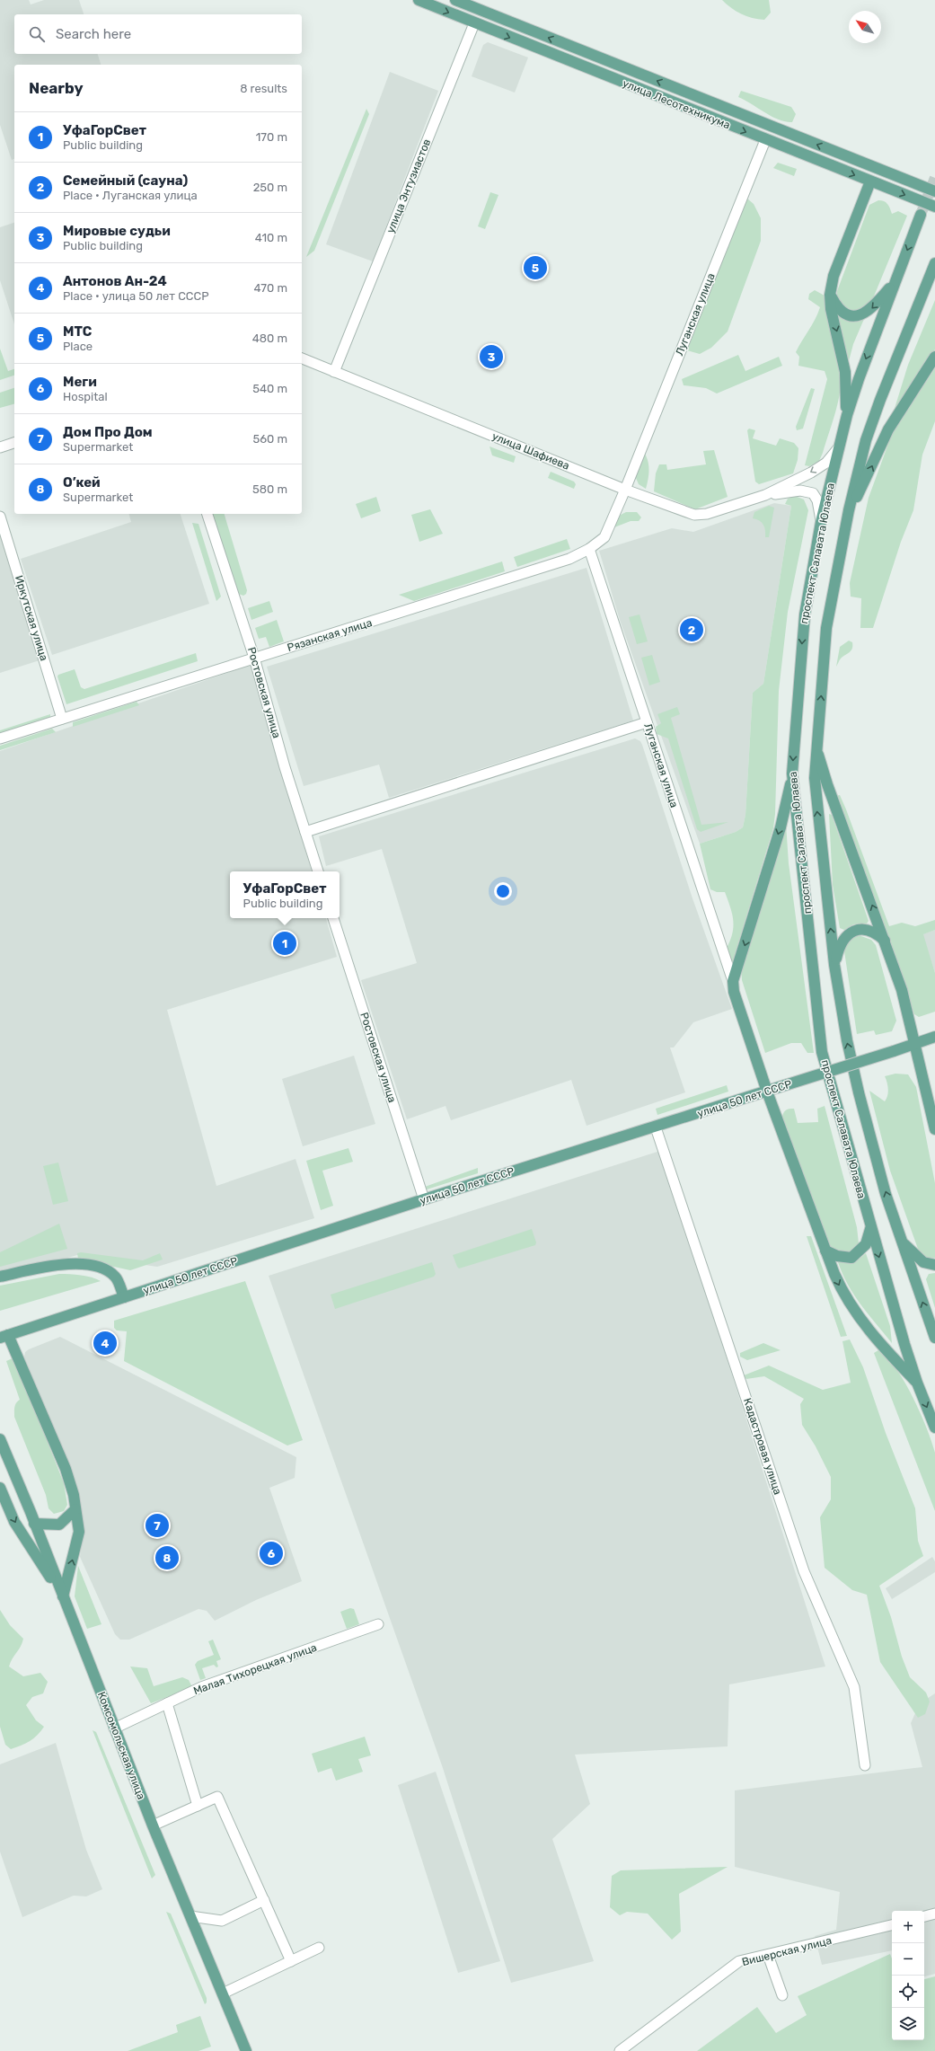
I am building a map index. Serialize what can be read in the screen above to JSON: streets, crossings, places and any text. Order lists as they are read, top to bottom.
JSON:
{
  "streets": {
    "main road": [
      "улица Лесотехникума",
      "улица Энтузиастов",
      "проспект Салавата Юлаева",
      "улица 50 лет СССР",
      "Комсомольская улица"
    ],
    "street": [
      "Луганская улица",
      "улица Шафиева",
      "Иркутская улица",
      "Рязанская улица",
      "Ростовская улица",
      "Кадастровая улица",
      "Малая Тихорецкая улица",
      "Вишерская улица"
    ]
  },
  "crossings": [
    ["улица Лесотехникума", "улица Энтузиастов"],
    ["улица Лесотехникума", "Луганская улица"],
    ["улица Энтузиастов", "улица Шафиева"],
    ["Луганская улица", "улица Шафиева"],
    ["Луганская улица", "Рязанская улица"],
    ["улица Шафиева", "проспект Салавата Юлаева"],
    ["улица Шафиева", "Рязанская улица"],
    ["Иркутская улица", "Рязанская улица"],
    ["Рязанская улица", "Ростовская улица"],
    ["Ростовская улица", "улица 50 лет СССР"],
    ["улица 50 лет СССР", "Кадастровая улица"],
    ["Малая Тихорецкая улица", "Комсомольская улица"]
  ],
  "north": "top left",
  "page": {
    "search": "Search here",
    "heading": ["Nearby", "8 results"],
    "list": [
      {
        "mark": "1",
        "name": "УфаГорСвет",
        "note": "Public building",
        "value": "170 m"
      },
      {
        "mark": "2",
        "name": "Семейный (сауна)",
        "note": "Place · Луганская улица",
        "value": "250 m"
      },
      {
        "mark": "3",
        "name": "Мировые судьи",
        "note": "Public building",
        "value": "410 m"
      },
      {
        "mark": "4",
        "name": "Антонов Ан-24",
        "note": "Place · улица 50 лет СССР",
        "value": "470 m"
      },
      {
        "mark": "5",
        "name": "МТС",
        "note": "Place",
        "value": "480 m"
      },
      {
        "mark": "6",
        "name": "Меги",
        "note": "Hospital",
        "value": "540 m"
      },
      {
        "mark": "7",
        "name": "Дом Про Дом",
        "note": "Supermarket",
        "value": "560 m"
      },
      {
        "mark": "8",
        "name": "О’кей",
        "note": "Supermarket",
        "value": "580 m"
      }
    ],
    "pins": [
      "5",
      "3",
      "2",
      "1",
      "4",
      "7",
      "6",
      "8"
    ],
    "popup": ["УфаГорСвет", "Public building"],
    "map_buttons": ["+", "−"]
  }
}
